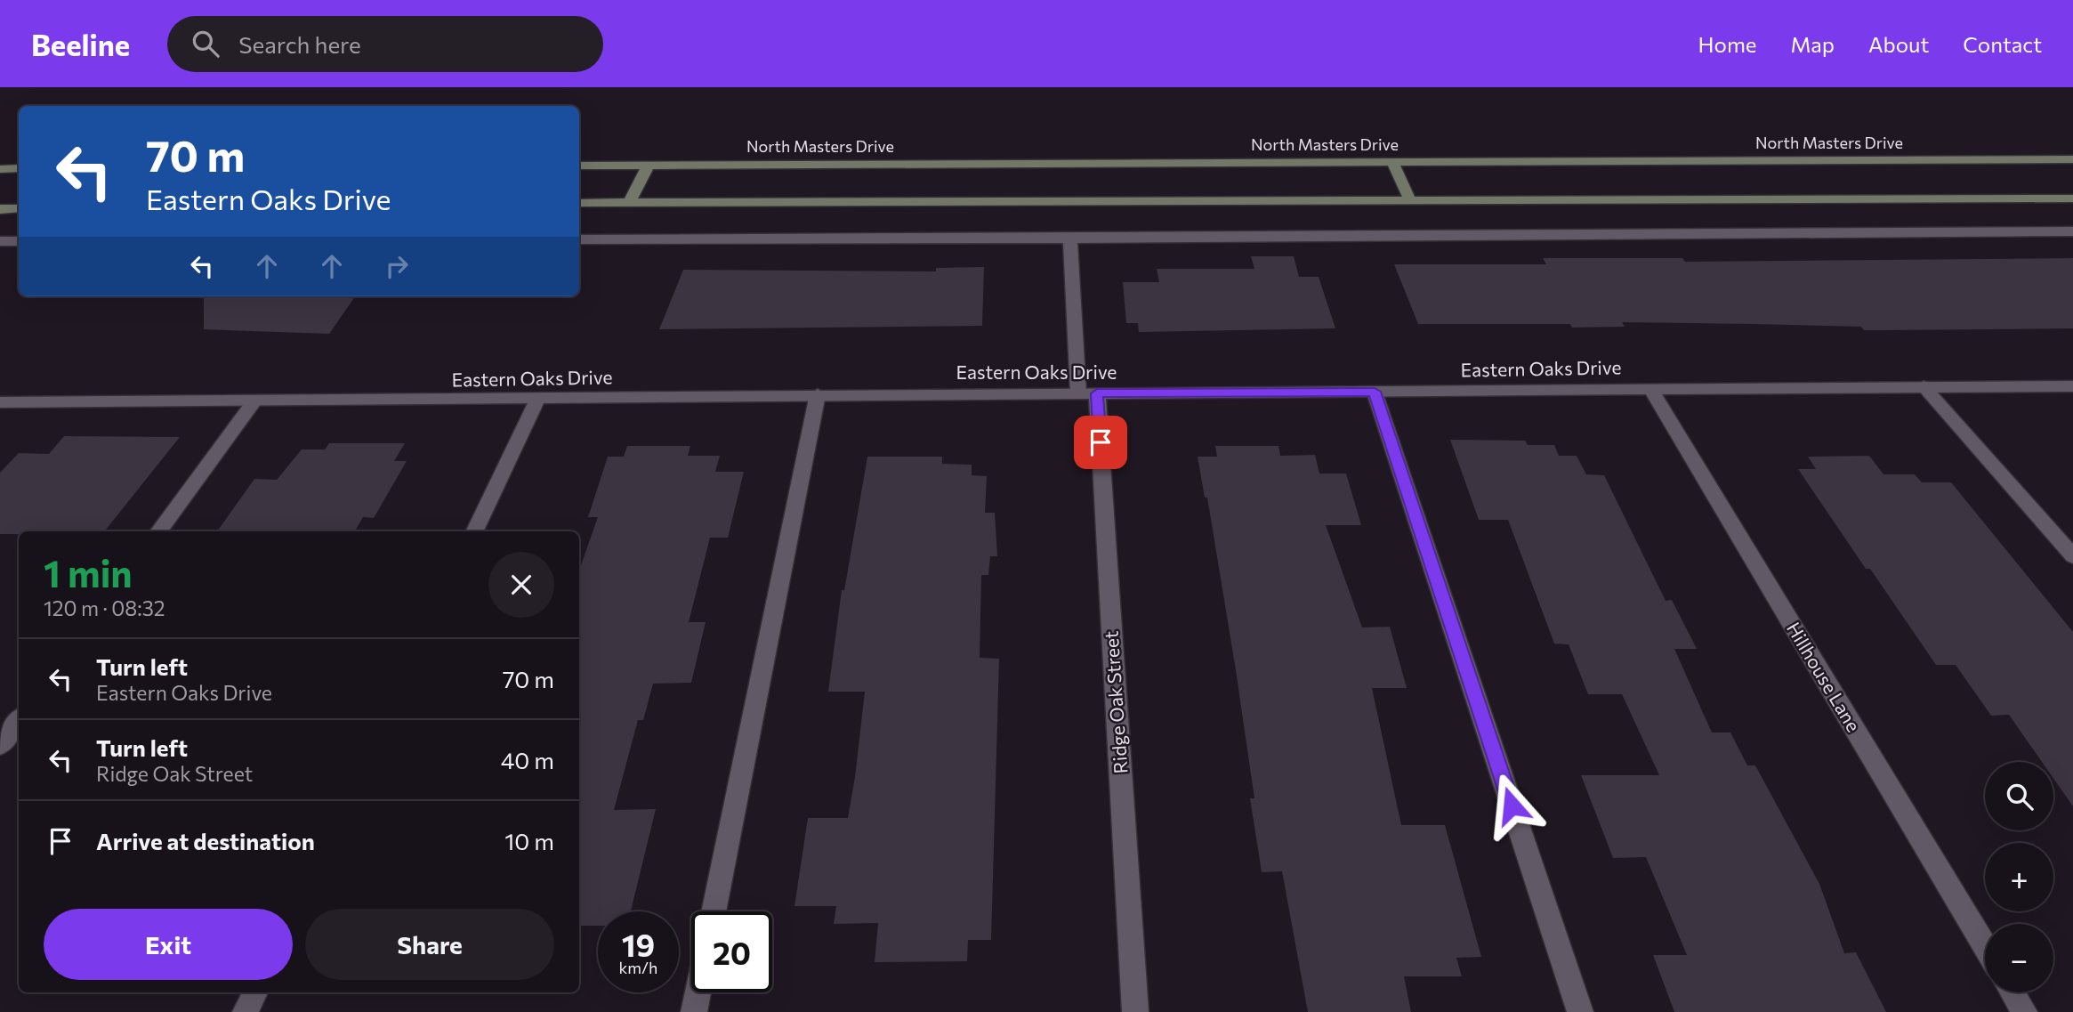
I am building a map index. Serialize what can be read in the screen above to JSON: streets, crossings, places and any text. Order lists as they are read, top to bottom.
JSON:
{
  "streets": {
    "main road": ["North Masters Drive"],
    "street": ["Eastern Oaks Drive", "Hillhouse Lane", "Ridge Oak Street"]
  },
  "crossings": [
    ["Eastern Oaks Drive", "Hillhouse Lane"],
    ["Eastern Oaks Drive", "Ridge Oak Street"]
  ],
  "page": {
    "header": "Beeline",
    "search": "Search here",
    "nav": [
      "Home",
      "Map",
      "About",
      "Contact"
    ],
    "turn": ["70 m", "Eastern Oaks Drive"],
    "heading": ["1 min", "120 m · 08:32"],
    "list": [
      {
        "name": "Turn left",
        "note": "Eastern Oaks Drive",
        "value": "70 m"
      },
      {
        "name": "Turn left",
        "note": "Ridge Oak Street",
        "value": "40 m"
      },
      {
        "name": "Arrive at destination",
        "value": "10 m"
      }
    ],
    "map_buttons": ["+", "−"],
    "buttons": ["Exit", "Share"],
    "speed": "19 km/h",
    "limit": "20"
  }
}
